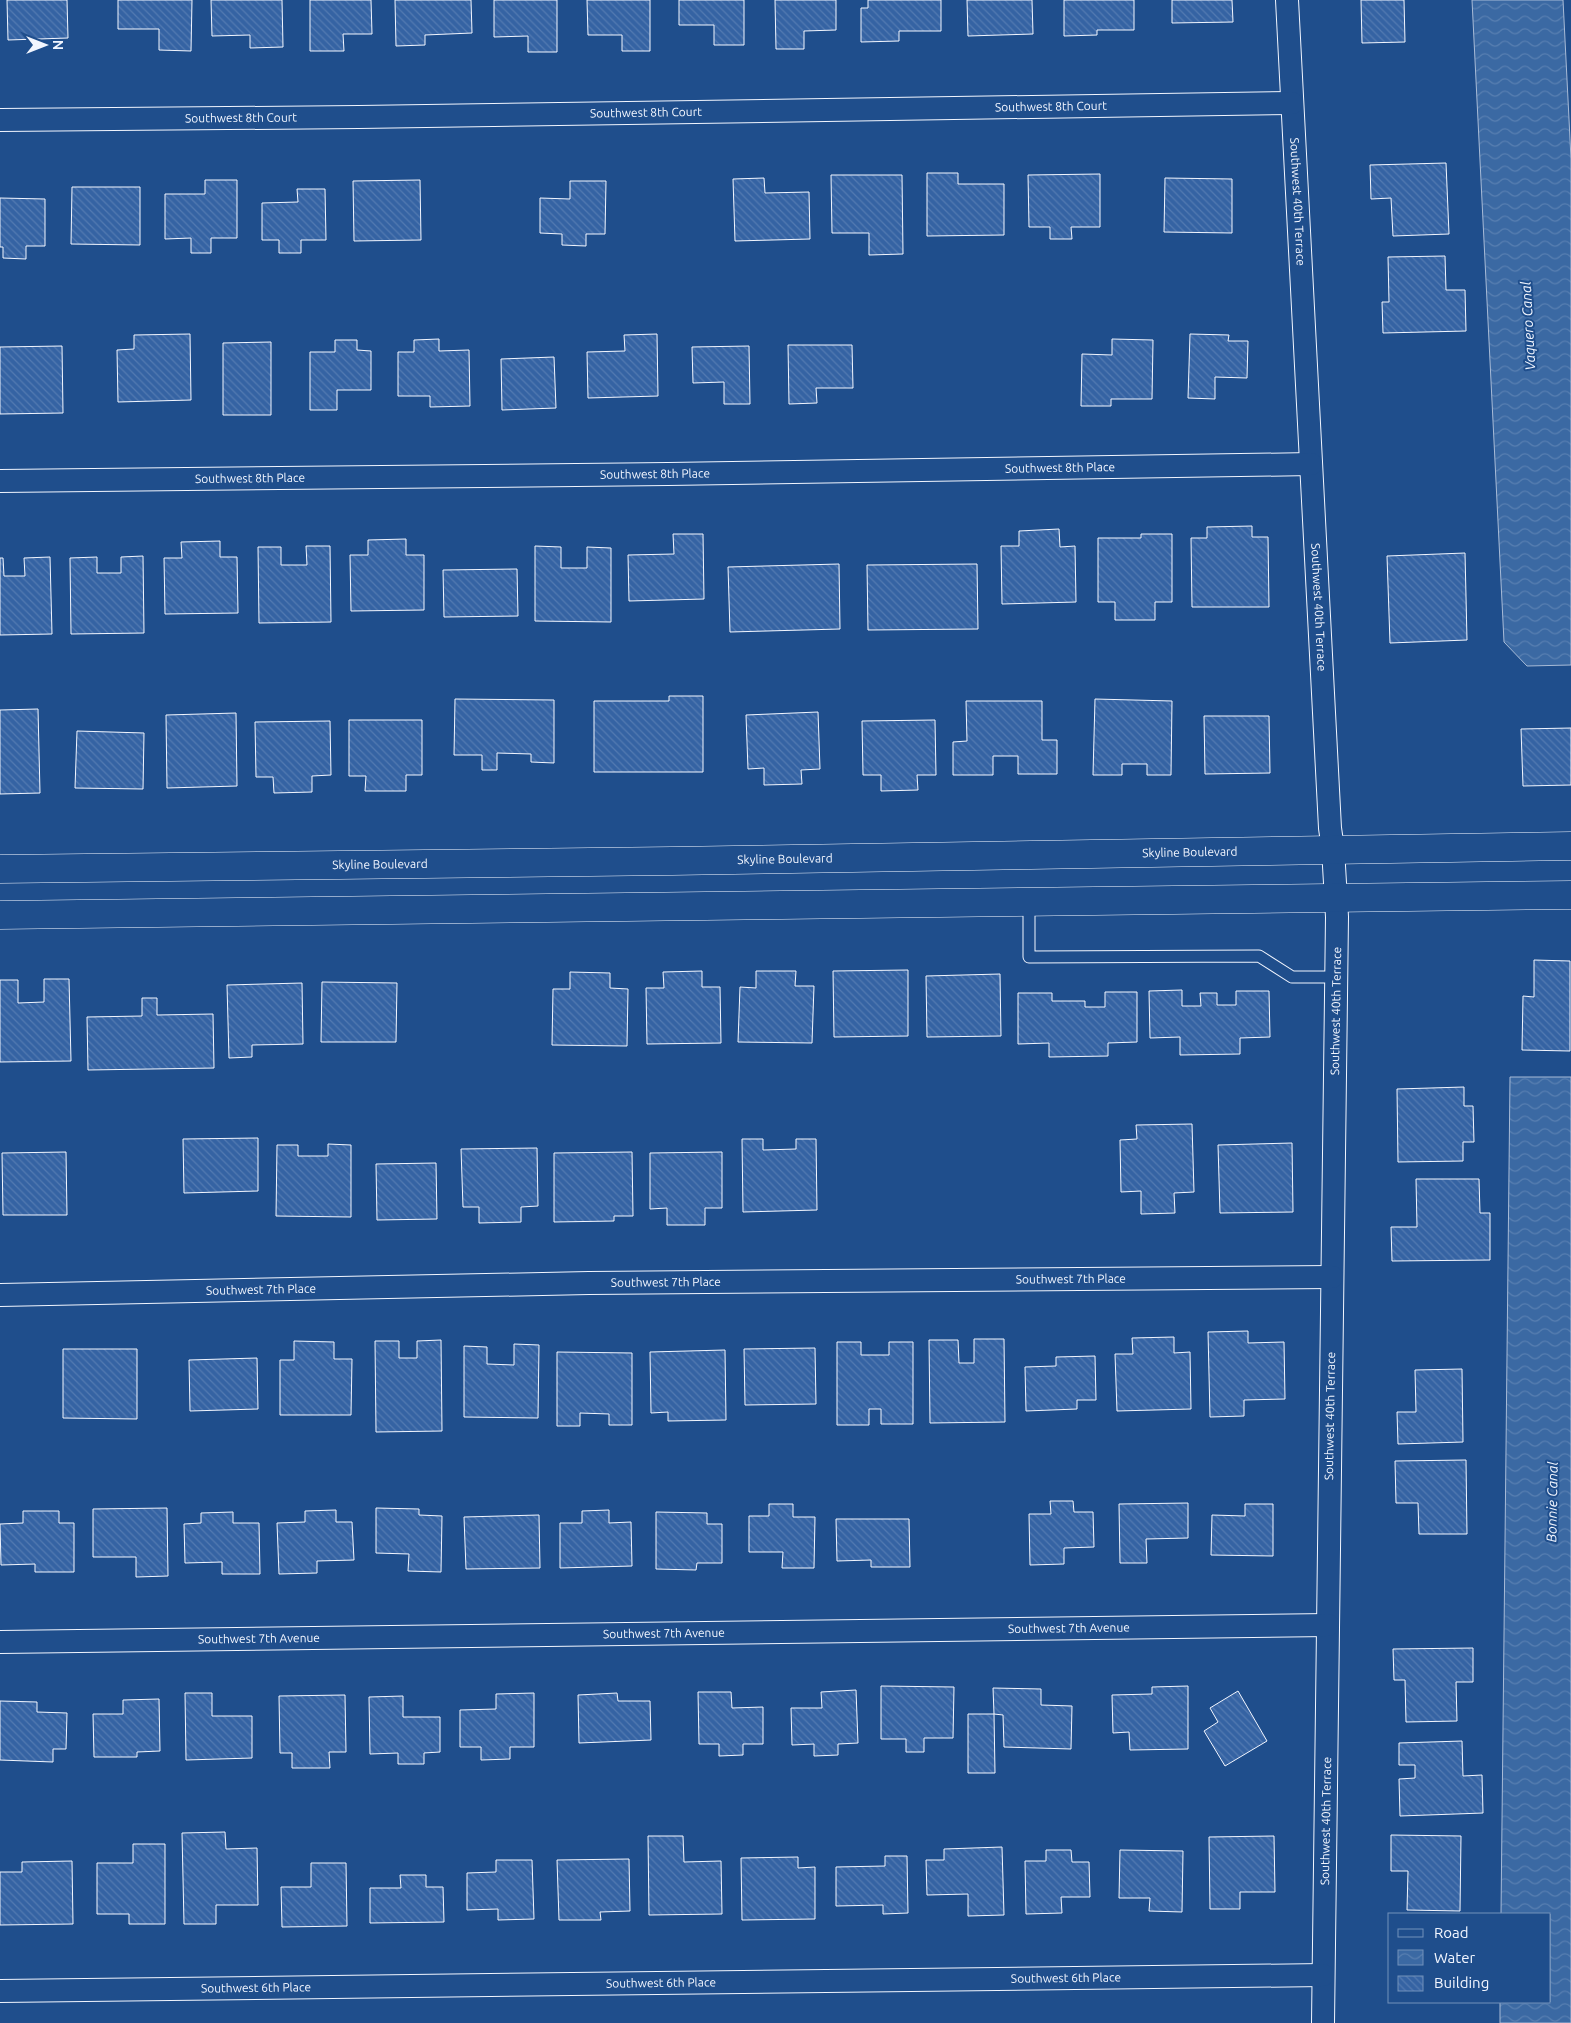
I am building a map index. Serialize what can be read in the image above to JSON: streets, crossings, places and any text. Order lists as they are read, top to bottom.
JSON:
{
  "streets": {
    "street": [
      "Southwest 8th Court",
      "Southwest 40th Terrace",
      "Southwest 8th Place",
      "Skyline Boulevard",
      "Southwest 7th Place",
      "Southwest 7th Avenue",
      "Southwest 6th Place"
    ]
  },
  "crossings": [
    ["Southwest 8th Court", "Southwest 40th Terrace"],
    ["Southwest 40th Terrace", "Southwest 8th Place"],
    ["Southwest 40th Terrace", "Skyline Boulevard"],
    ["Southwest 40th Terrace", "Southwest 7th Place"],
    ["Southwest 40th Terrace", "Southwest 7th Avenue"],
    ["Southwest 40th Terrace", "Southwest 6th Place"]
  ],
  "water": ["Vaquero Canal", "Bonnie Canal"],
  "legend": ["Road", "Water", "Building"],
  "north": "right"
}
